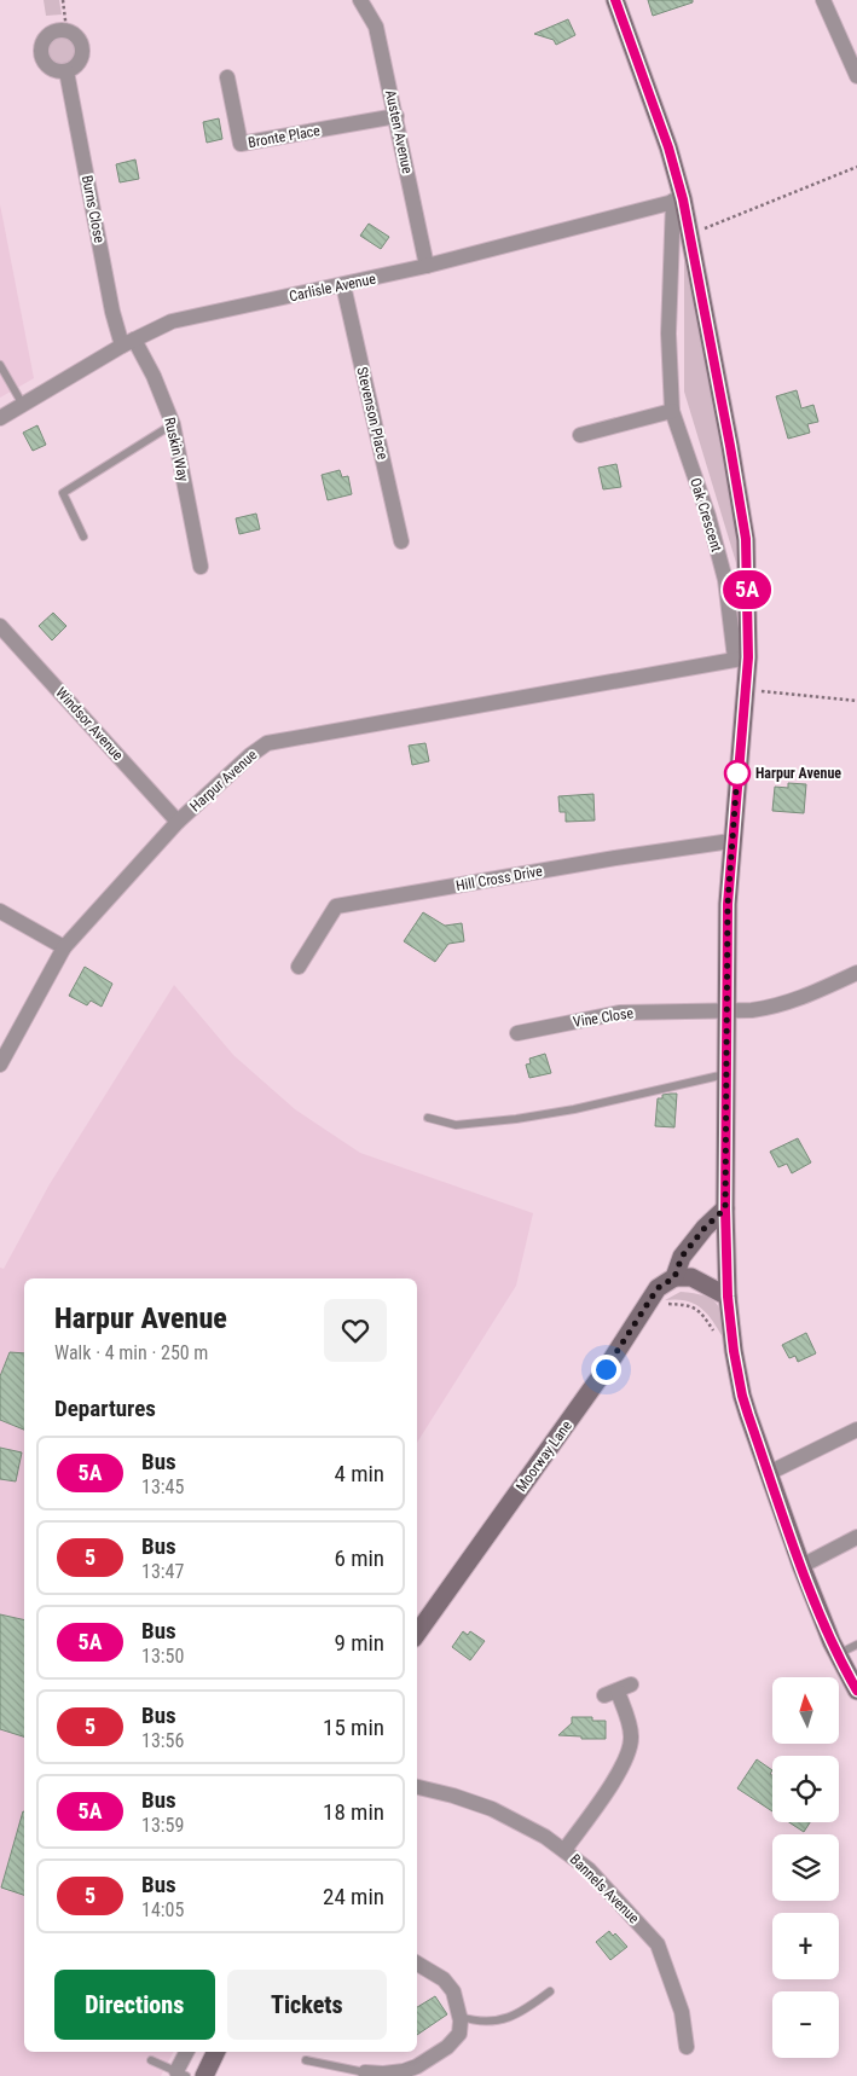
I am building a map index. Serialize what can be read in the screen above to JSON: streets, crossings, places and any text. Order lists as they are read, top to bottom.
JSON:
{
  "streets": {
    "street": [
      "Austen Avenue",
      "Bronte Place",
      "Burns Close",
      "Carlisle Avenue",
      "Stevenson Place",
      "Ruskin Way",
      "Oak Crescent",
      "Windsor Avenue",
      "Harpur Avenue",
      "Hill Cross Drive",
      "Vine Close",
      "Moorway Lane",
      "Bannels Avenue"
    ]
  },
  "crossings": [
    ["Austen Avenue", "Bronte Place"],
    ["Austen Avenue", "Carlisle Avenue"],
    ["Burns Close", "Carlisle Avenue"],
    ["Burns Close", "Ruskin Way"],
    ["Carlisle Avenue", "Stevenson Place"],
    ["Carlisle Avenue", "Ruskin Way"],
    ["Carlisle Avenue", "Oak Crescent"],
    ["Oak Crescent", "Harpur Avenue"],
    ["Windsor Avenue", "Harpur Avenue"]
  ],
  "places": ["Harpur Avenue"],
  "lines": ["bus line 5A"],
  "north": "top",
  "page": {
    "on_map": "5A",
    "heading": [
      ["Harpur Avenue", "Walk · 4 min · 250 m"],
      "Departures"
    ],
    "list": [
      {
        "mark": "5A",
        "name": "Bus",
        "note": "13:45",
        "value": "4 min"
      },
      {
        "mark": "5",
        "name": "Bus",
        "note": "13:47",
        "value": "6 min"
      },
      {
        "mark": "5A",
        "name": "Bus",
        "note": "13:50",
        "value": "9 min"
      },
      {
        "mark": "5",
        "name": "Bus",
        "note": "13:56",
        "value": "15 min"
      },
      {
        "mark": "5A",
        "name": "Bus",
        "note": "13:59",
        "value": "18 min"
      },
      {
        "mark": "5",
        "name": "Bus",
        "note": "14:05",
        "value": "24 min"
      }
    ],
    "map_buttons": ["+", "−"],
    "buttons": ["Directions", "Tickets"]
  }
}
